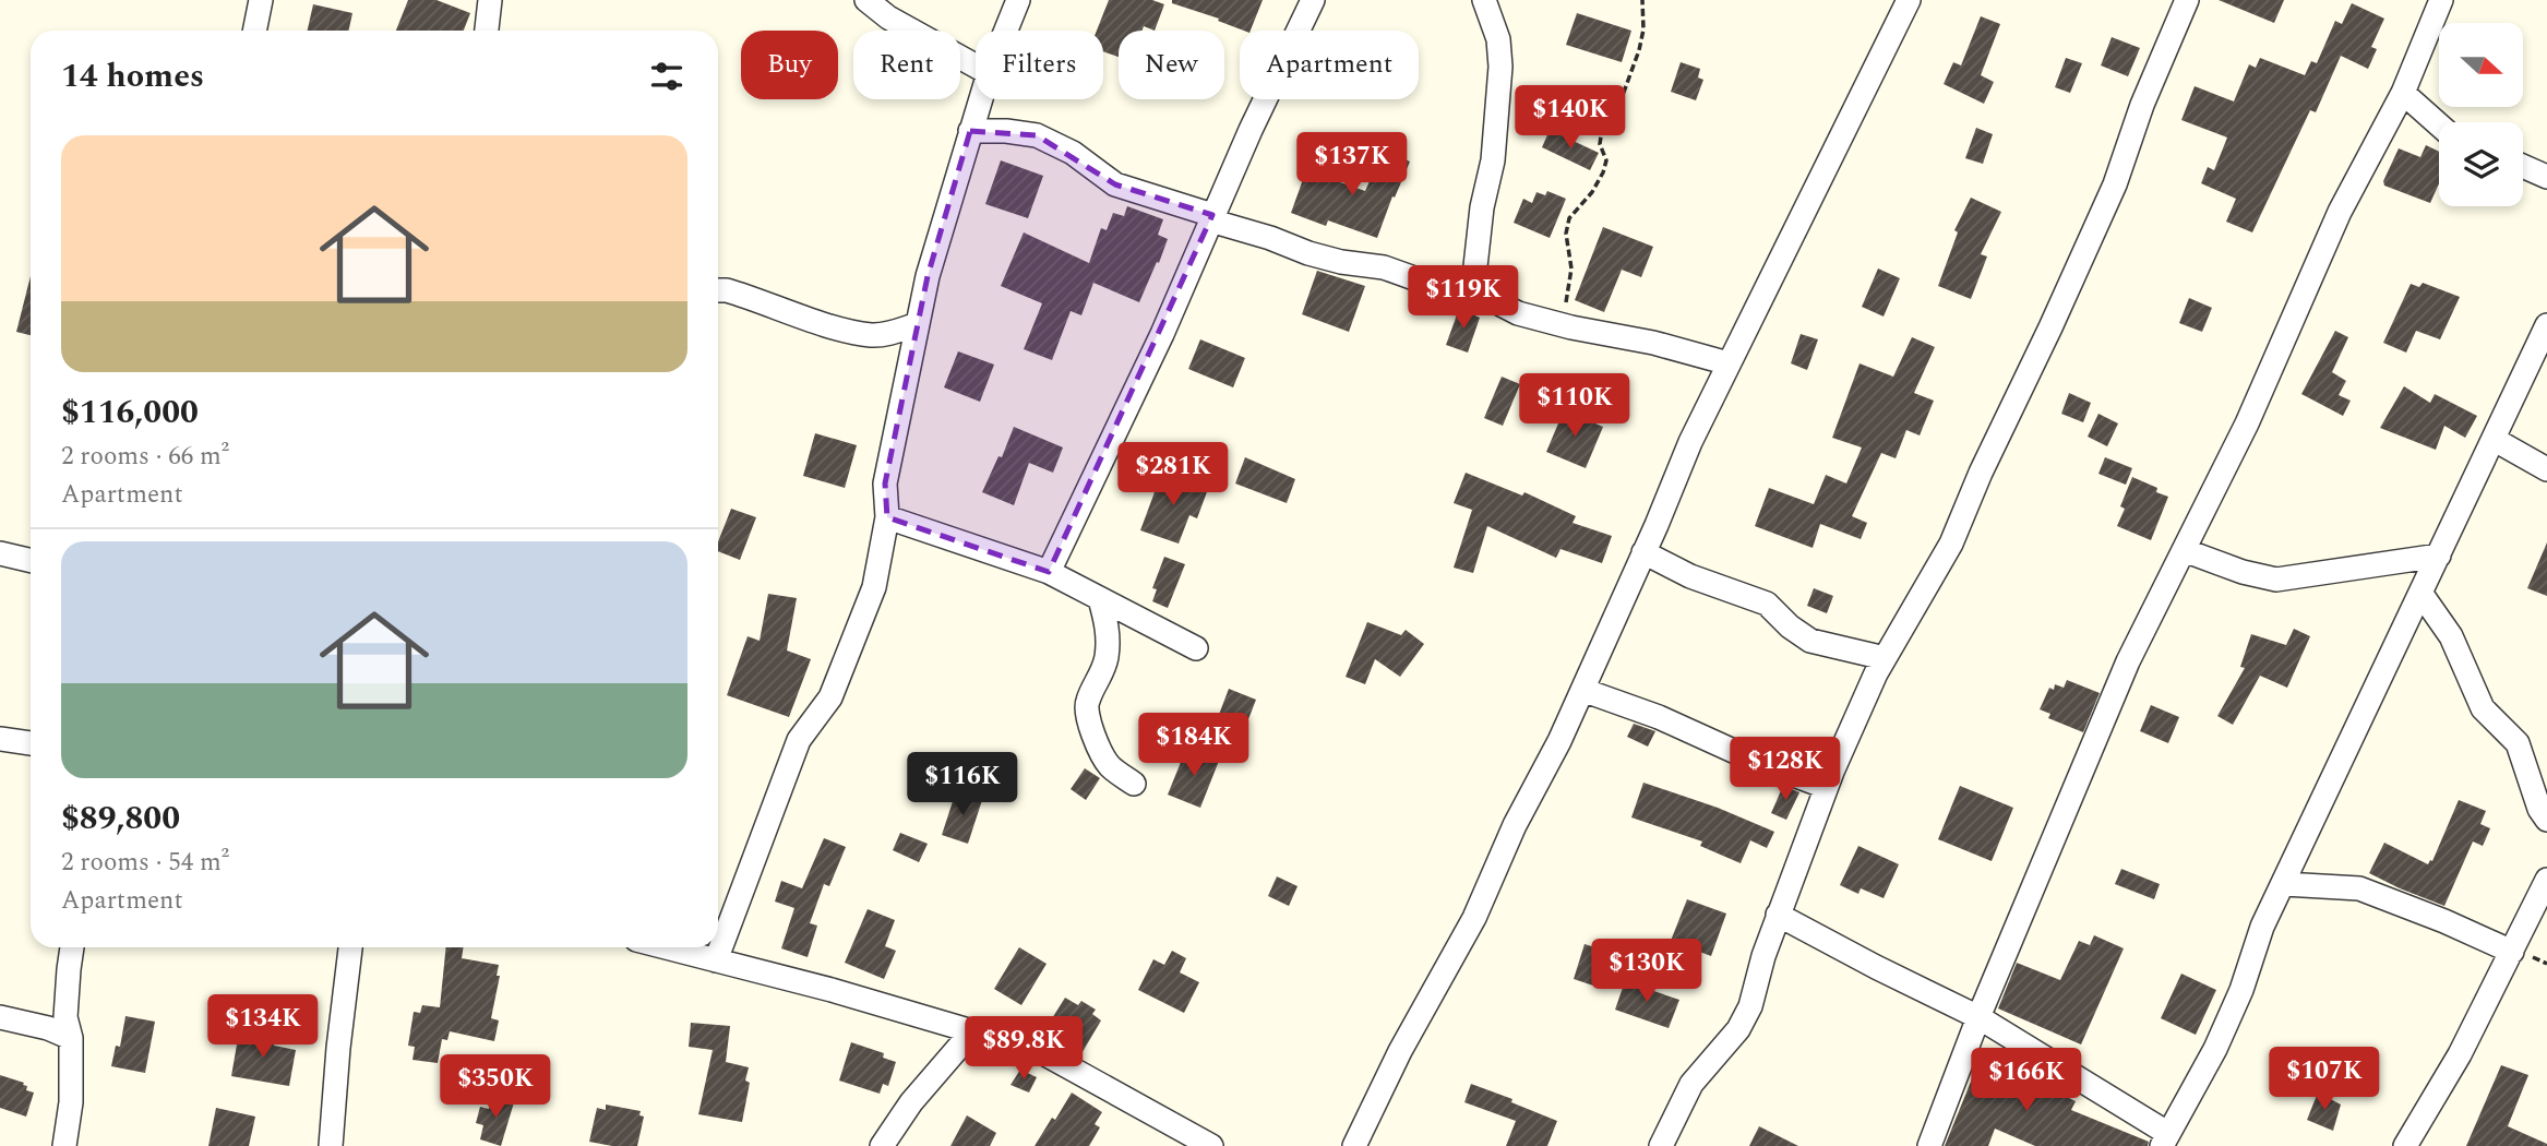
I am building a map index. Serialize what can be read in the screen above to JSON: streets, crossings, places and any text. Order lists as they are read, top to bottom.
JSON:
{
  "north": "right",
  "page": {
    "chip": [
      "Buy",
      "Rent",
      "Filters",
      "New",
      "Apartment"
    ],
    "heading": "14 homes",
    "price": [
      "$140K",
      "$137K",
      "$119K",
      "$110K",
      "$281K",
      "$184K",
      "$128K",
      "$116K",
      "$130K",
      "$134K",
      "$89.8K",
      "$107K",
      "$166K",
      "$350K"
    ],
    "list": [
      {
        "name": "$116,000",
        "note": "2 rooms · 66 m² · Apartment"
      },
      {
        "name": "$89,800",
        "note": "2 rooms · 54 m² · Apartment"
      }
    ]
  }
}
